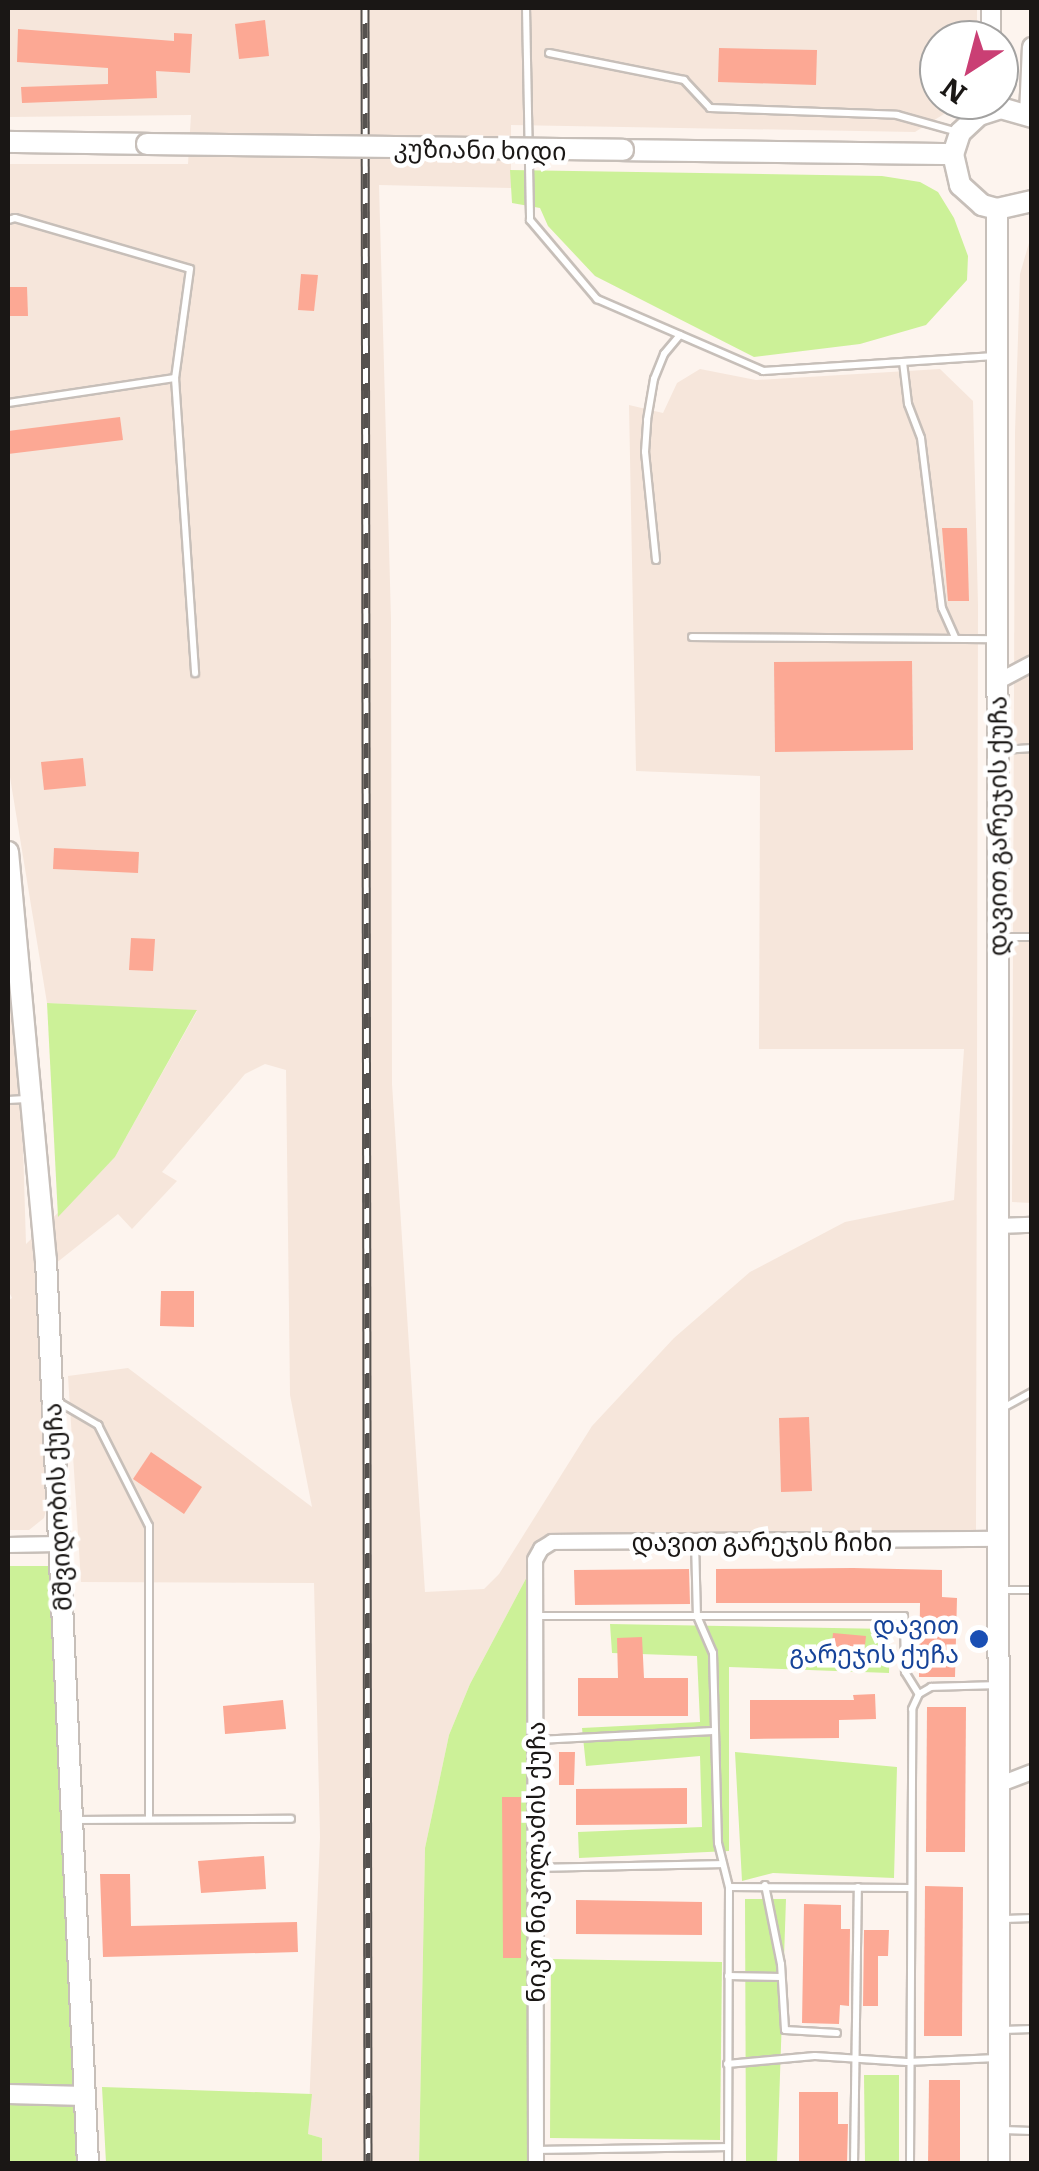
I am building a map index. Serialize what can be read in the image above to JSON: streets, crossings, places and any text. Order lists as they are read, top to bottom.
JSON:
{
  "streets": {
    "main road": ["კუზიანი ხიდი", "დავით გარეჯის ქუჩა", "მშვიდობის ქუჩა"],
    "street": ["დავით გარეჯის ჩიხი", "ნიკო ნიკოლაძის ქუჩა"]
  },
  "crossings": [
    ["დავით გარეჯის ქუჩა", "დავით გარეჯის ჩიხი"],
    ["დავით გარეჯის ჩიხი", "ნიკო ნიკოლაძის ქუჩა"]
  ],
  "places": ["დავით გარეჯის ქუჩა"],
  "north": "bottom left"
}
